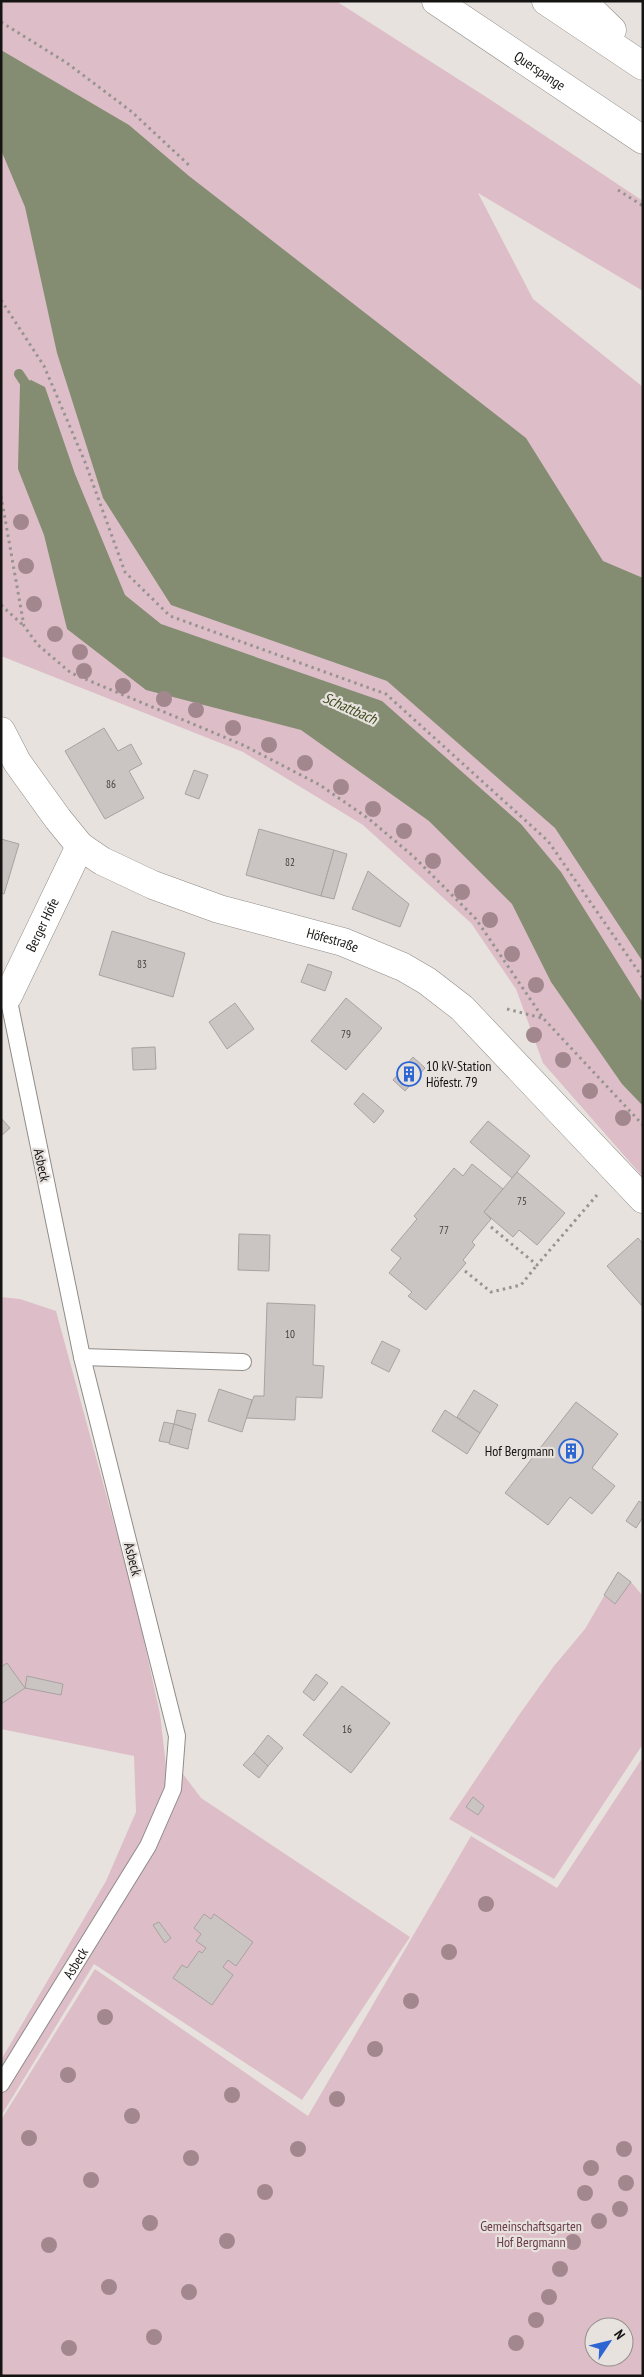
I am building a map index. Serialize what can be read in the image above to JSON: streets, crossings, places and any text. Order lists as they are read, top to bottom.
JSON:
{
  "streets": {
    "main road": ["Querspange", "Berger Höfe", "Höfestraße"],
    "lane": ["Asbeck"]
  },
  "crossings": [
    ["Berger Höfe", "Höfestraße"],
    ["Berger Höfe", "Asbeck"]
  ],
  "water": ["Schattbach"],
  "parks": ["Gemeinschaftsgarten Hof Bergmann"],
  "places": {
    "building": ["10 kV-Station Höfestr. 79", "Hof Bergmann"]
  },
  "house_numbers": [
    "86",
    "82",
    "83",
    "79",
    "75",
    "77",
    "10",
    "16"
  ],
  "north": "top right"
}
